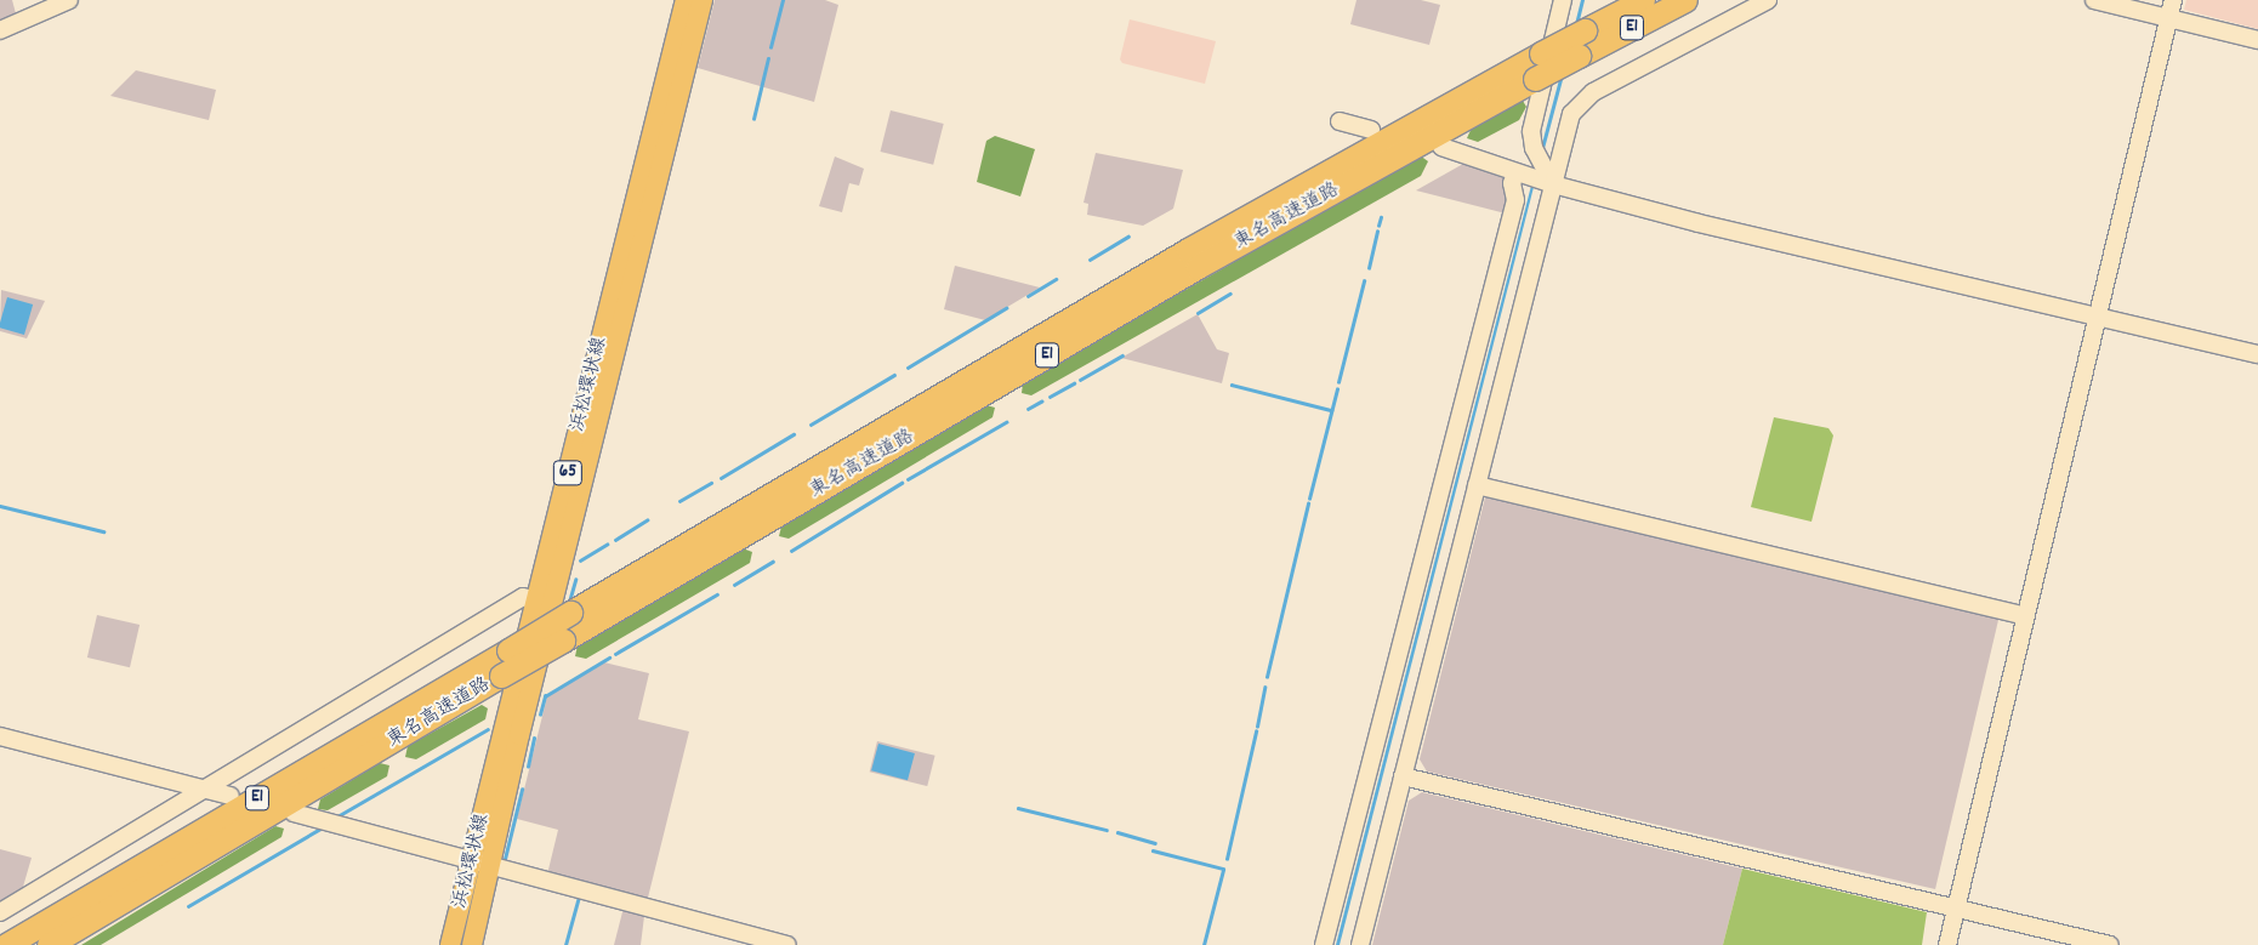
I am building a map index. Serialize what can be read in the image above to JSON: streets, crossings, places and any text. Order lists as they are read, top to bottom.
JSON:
{
  "streets": {
    "highway": ["E1", "東名高速道路"],
    "main road": ["浜松環状線", "65"]
  }
}
